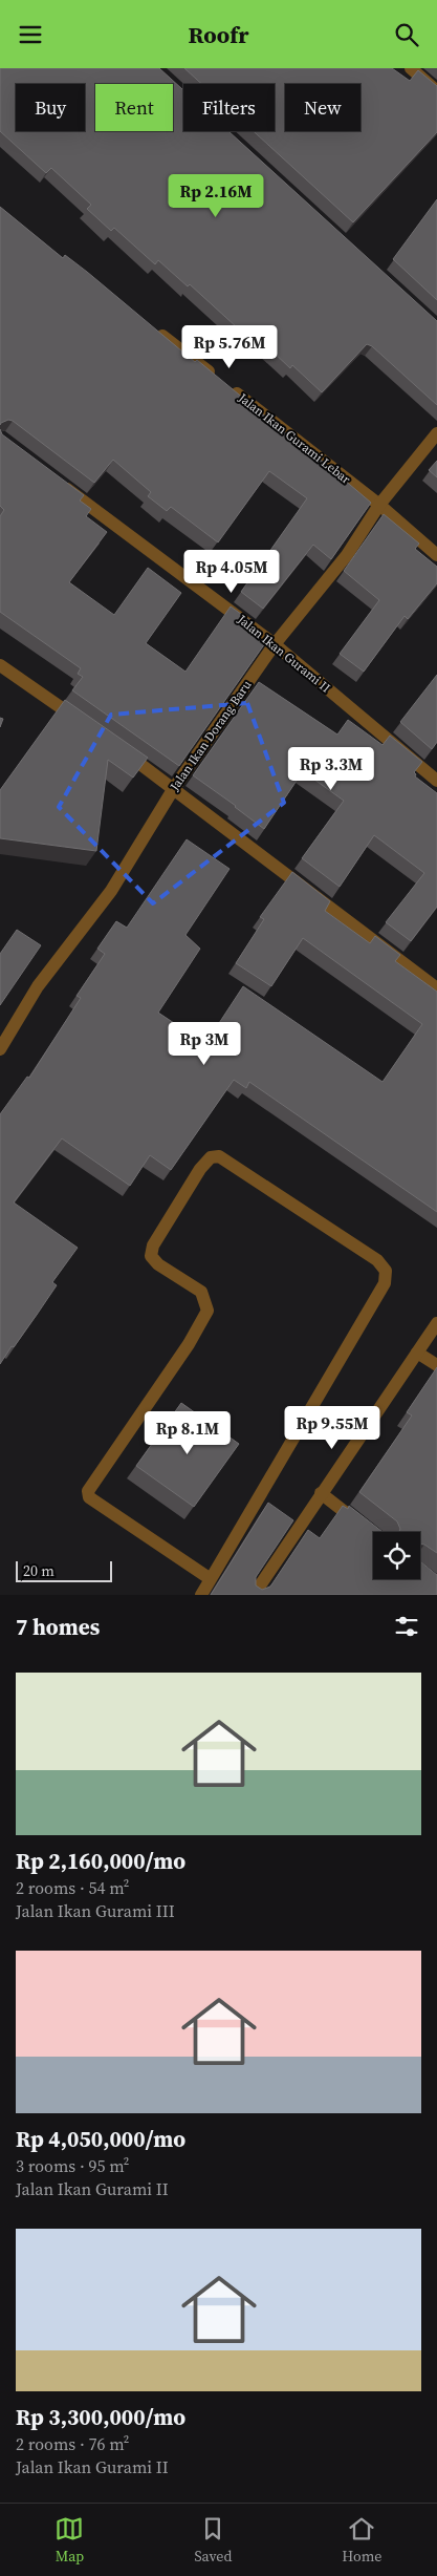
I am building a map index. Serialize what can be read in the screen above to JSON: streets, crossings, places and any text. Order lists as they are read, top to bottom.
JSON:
{
  "streets": {
    "street": ["Jalan Ikan Gurami Lebar", "Jalan Ikan Gurami II", "Jalan Ikan Dorang Baru"]
  },
  "crossings": [
    ["Jalan Ikan Gurami Lebar", "Jalan Ikan Dorang Baru"],
    ["Jalan Ikan Gurami II", "Jalan Ikan Dorang Baru"]
  ],
  "scale_bar": "20 m",
  "page": {
    "header": "Roofr",
    "chip": [
      "Buy",
      "Rent",
      "Filters",
      "New"
    ],
    "price": [
      "Rp 2.16M",
      "Rp 5.76M",
      "Rp 4.05M",
      "Rp 3.3M",
      "Rp 3M",
      "Rp 9.55M",
      "Rp 8.1M"
    ],
    "scale": "20 m",
    "heading": "7 homes",
    "list": [
      {
        "name": "Rp 2,160,000/mo",
        "note": "2 rooms · 54 m² · Jalan Ikan Gurami III"
      },
      {
        "name": "Rp 4,050,000/mo",
        "note": "3 rooms · 95 m² · Jalan Ikan Gurami II"
      },
      {
        "name": "Rp 3,300,000/mo",
        "note": "2 rooms · 76 m² · Jalan Ikan Gurami II"
      }
    ],
    "tabs": ["Map", "Saved", "Home"]
  }
}
